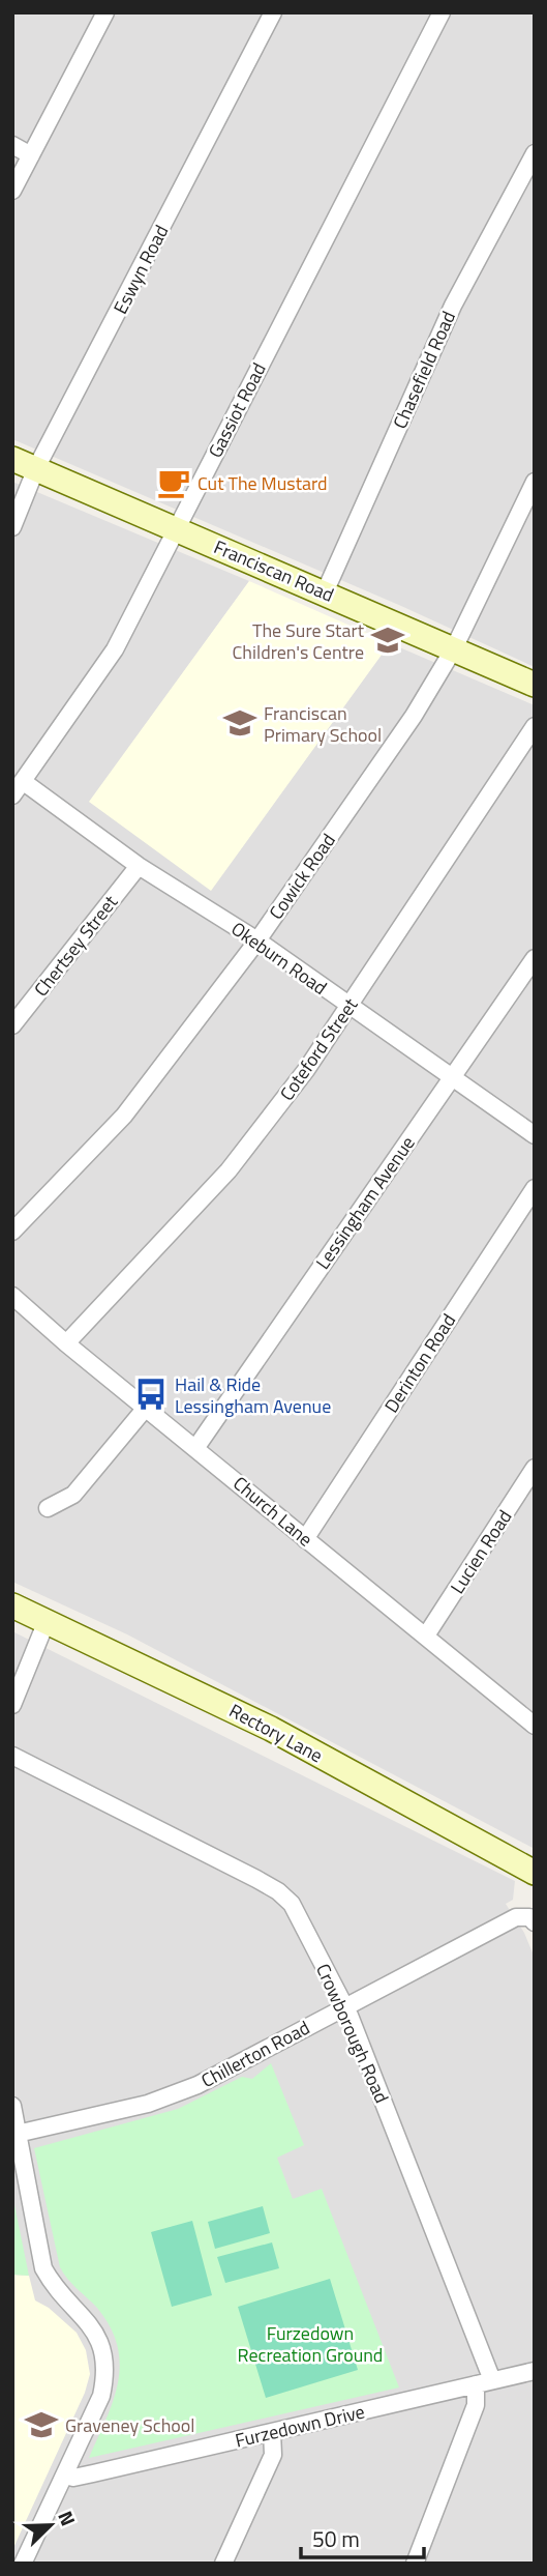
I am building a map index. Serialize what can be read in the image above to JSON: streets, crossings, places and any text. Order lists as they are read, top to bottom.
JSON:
{
  "streets": {
    "main road": ["Franciscan Road", "Rectory Lane"],
    "street": [
      "Eswyn Road",
      "Chasefield Road",
      "Gassiot Road",
      "Cowick Road",
      "Chertsey Street",
      "Okeburn Road",
      "Coteford Street",
      "Lessingham Avenue",
      "Derinton Road",
      "Church Lane",
      "Lucien Road",
      "Crowborough Road",
      "Chillerton Road",
      "Furzedown Drive"
    ]
  },
  "crossings": [
    ["Eswyn Road", "Franciscan Road"],
    ["Chasefield Road", "Franciscan Road"],
    ["Gassiot Road", "Franciscan Road"],
    ["Gassiot Road", "Okeburn Road"],
    ["Franciscan Road", "Cowick Road"],
    ["Cowick Road", "Okeburn Road"],
    ["Chertsey Street", "Okeburn Road"],
    ["Okeburn Road", "Coteford Street"],
    ["Okeburn Road", "Lessingham Avenue"],
    ["Coteford Street", "Church Lane"],
    ["Lessingham Avenue", "Church Lane"],
    ["Derinton Road", "Church Lane"],
    ["Church Lane", "Lucien Road"],
    ["Crowborough Road", "Chillerton Road"],
    ["Crowborough Road", "Furzedown Drive"]
  ],
  "parks": ["Furzedown Recreation Ground"],
  "places": {
    "cafe": ["Cut The Mustard"],
    "school or university": ["The Sure Start Children's Centre", "Franciscan Primary School", "Graveney School"],
    "bus stop": ["Hail & Ride Lessingham Avenue"]
  },
  "scale_bar": "50 m",
  "north": "top right"
}
